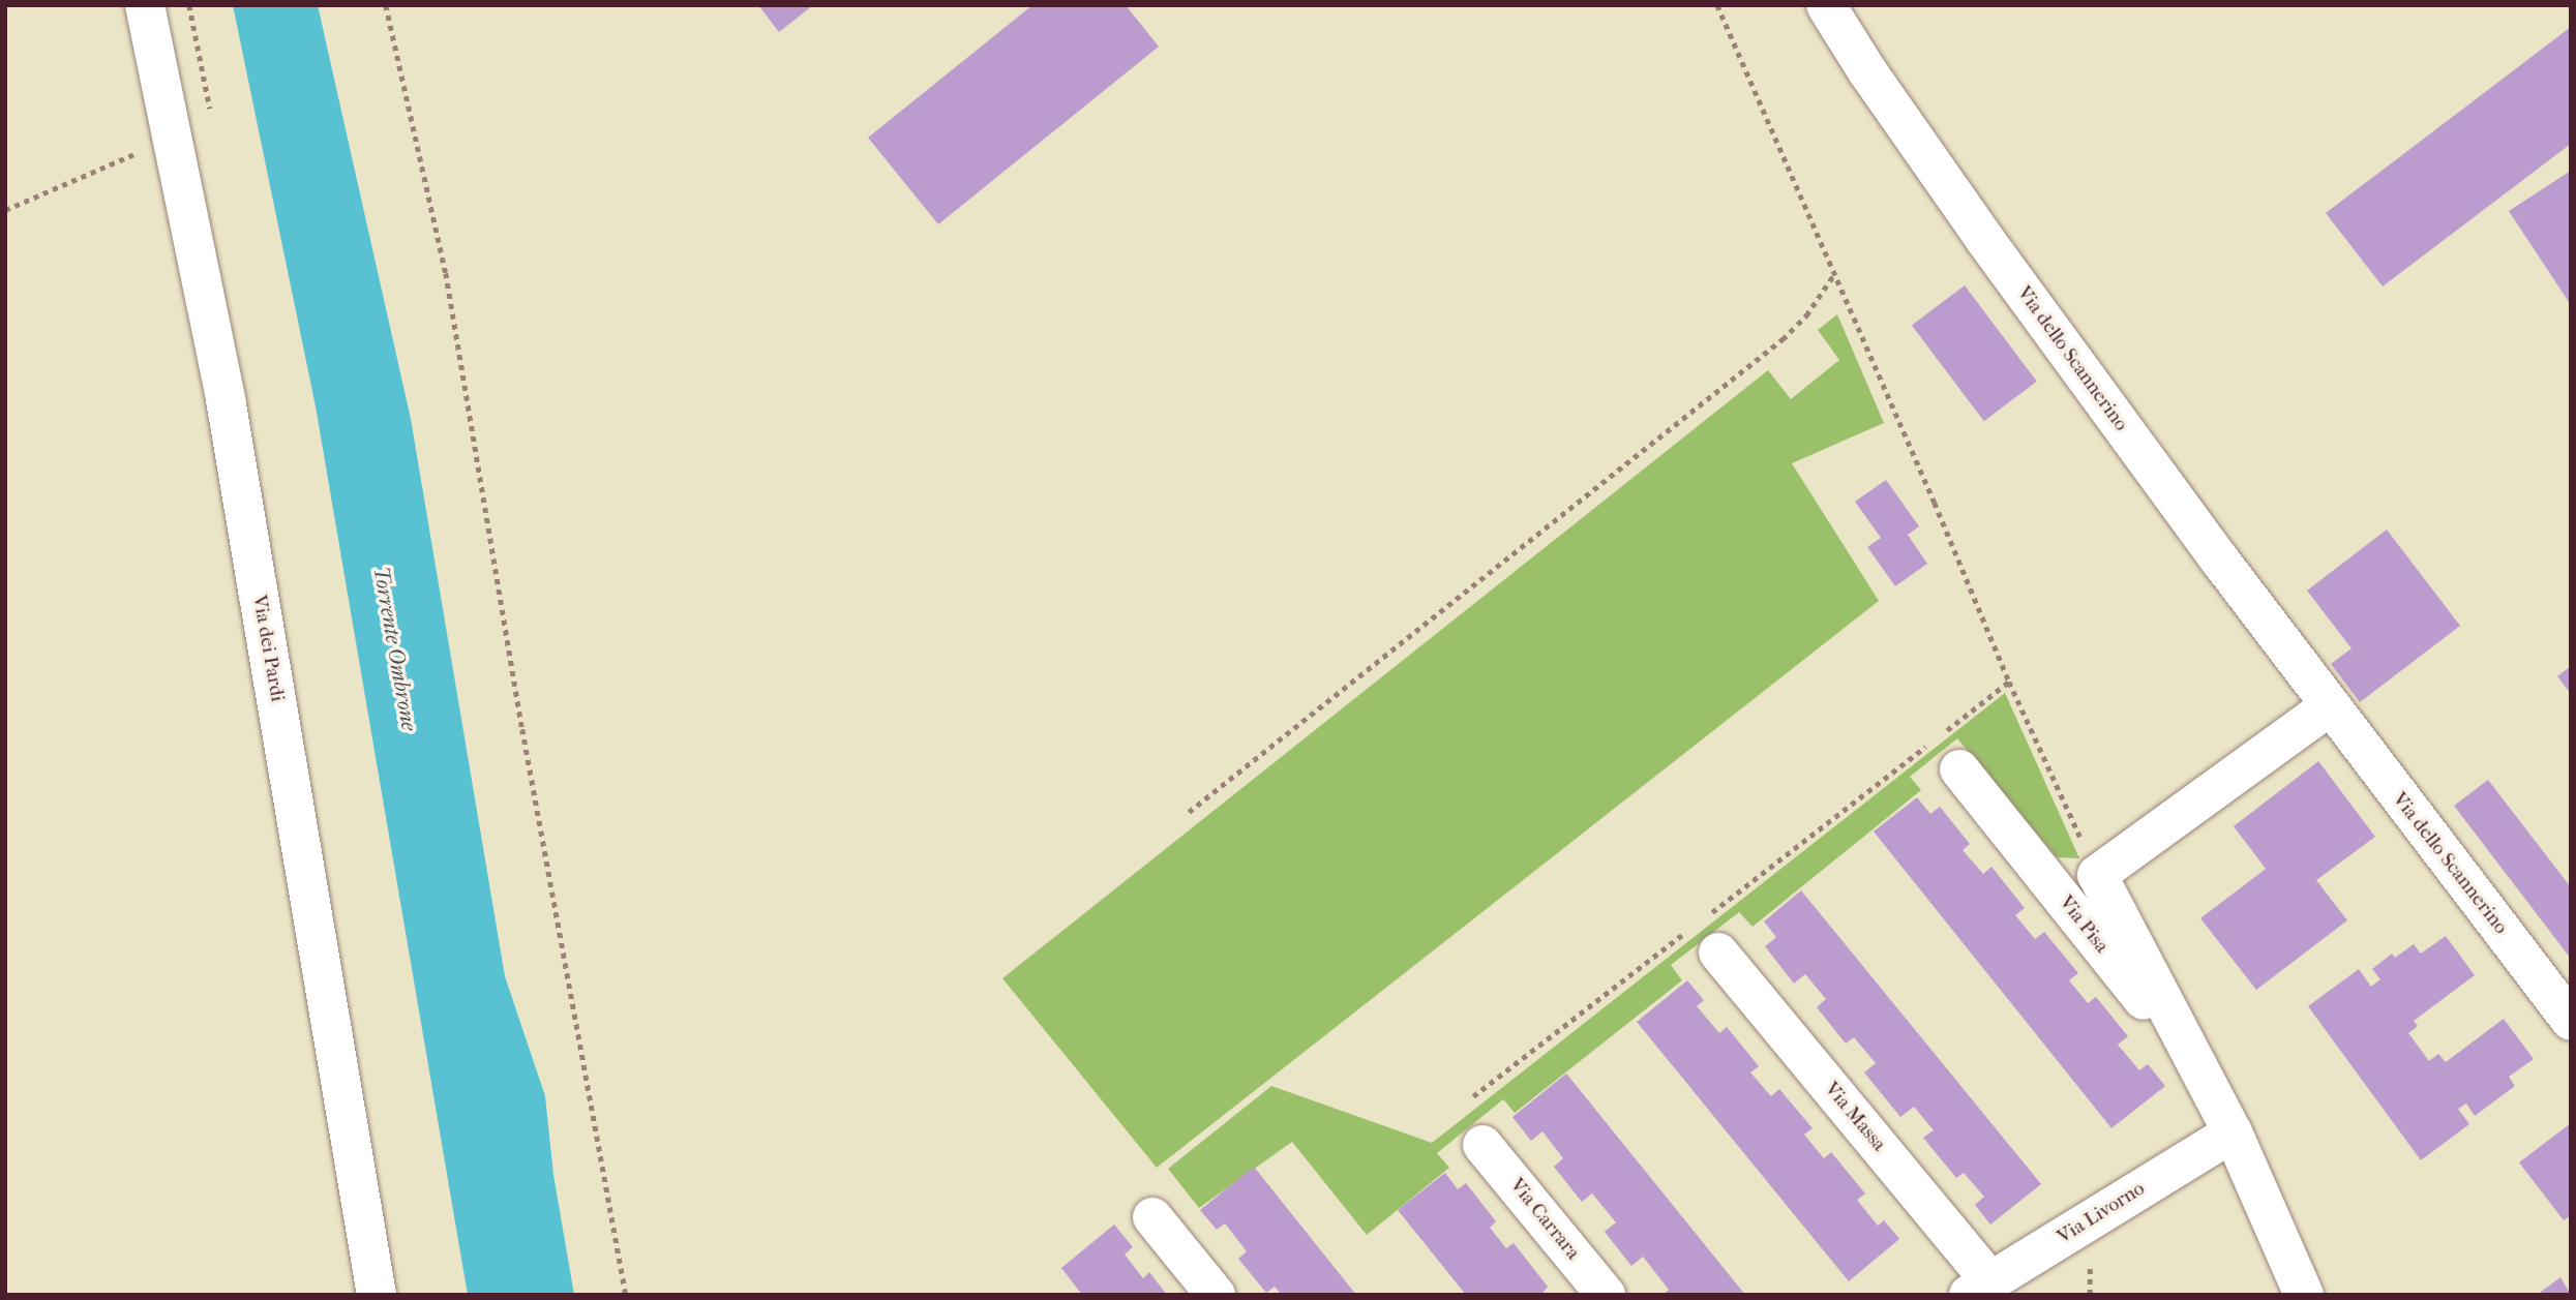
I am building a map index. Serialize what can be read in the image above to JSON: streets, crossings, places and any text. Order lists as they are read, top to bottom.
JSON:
{
  "streets": {
    "street": [
      "Via dello Scannerino",
      "Via dei Pardi",
      "Via Pisa",
      "Via Massa",
      "Via Livorno",
      "Via Carrara"
    ]
  },
  "crossings": [
    ["Via Pisa", "Via Livorno"],
    ["Via Massa", "Via Livorno"]
  ],
  "water": ["Torrente Ombrone"]
}
